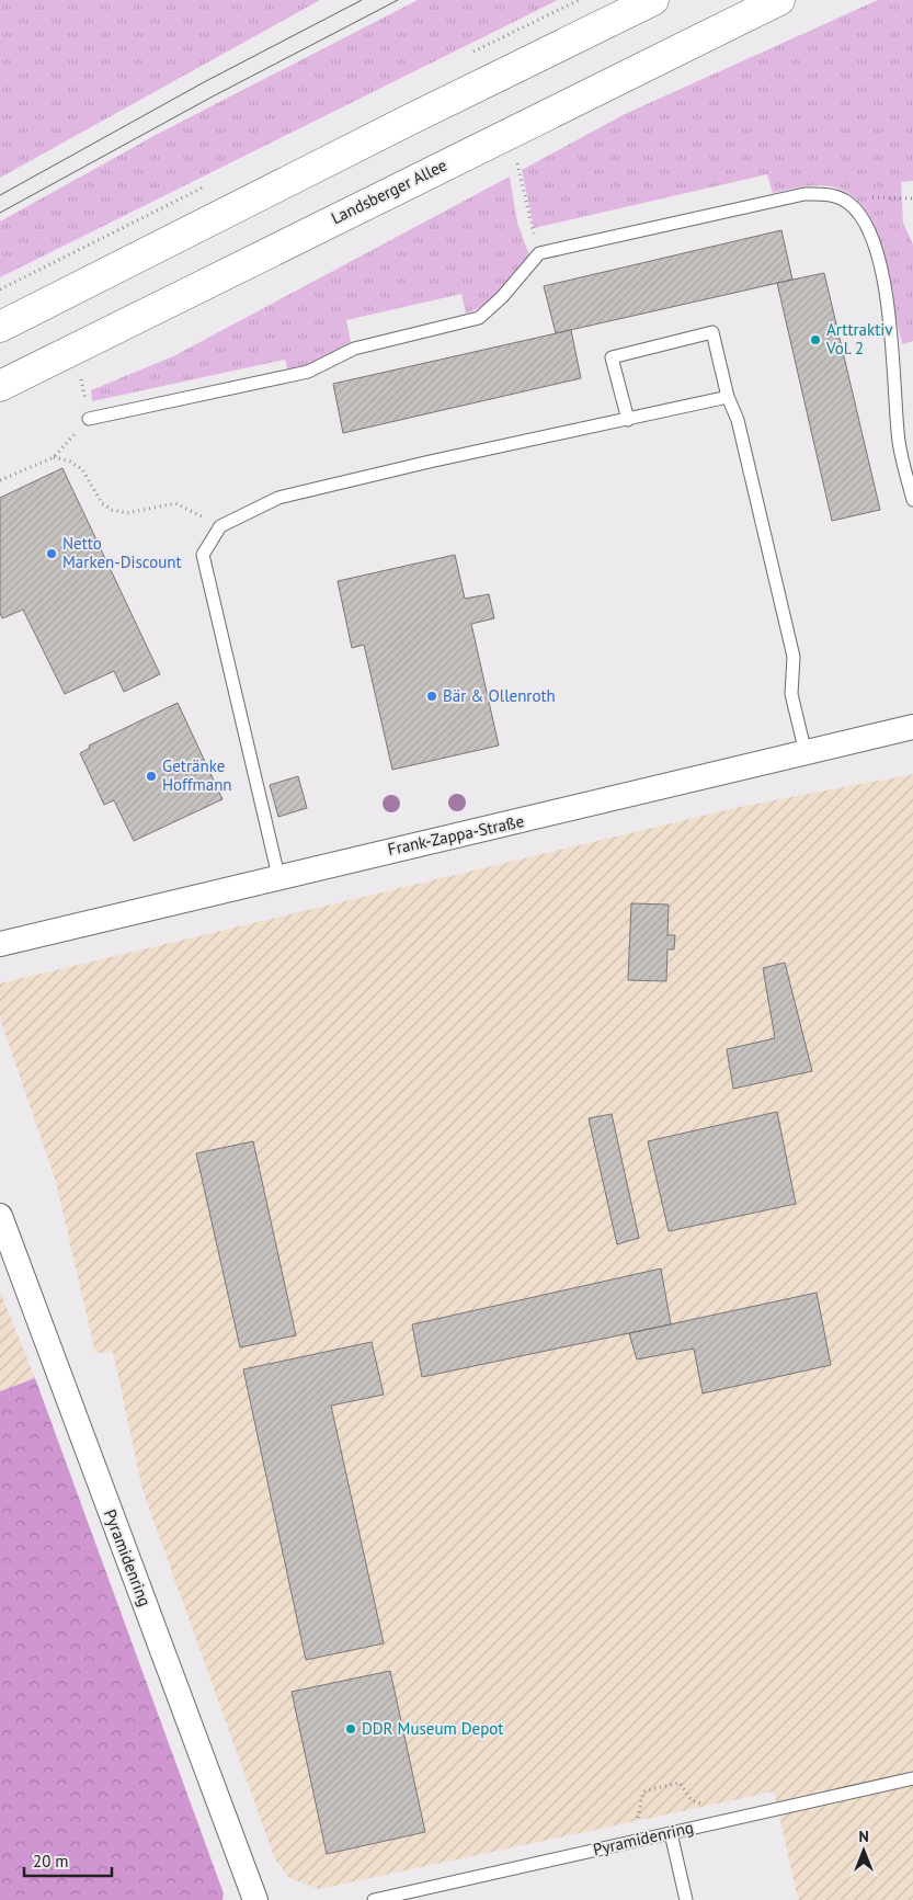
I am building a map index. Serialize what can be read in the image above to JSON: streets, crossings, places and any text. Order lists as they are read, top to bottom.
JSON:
{
  "streets": {
    "main road": ["Landsberger Allee"],
    "street": ["Frank-Zappa-Straße", "Pyramidenring"]
  },
  "places": [
    "Arttraktiv Vol. 2",
    "Netto Marken-Discount",
    "Bär & Ollenroth",
    "Getränke Hoffmann",
    "DDR Museum Depot"
  ],
  "scale_bar": "20 m",
  "north": "top"
}
